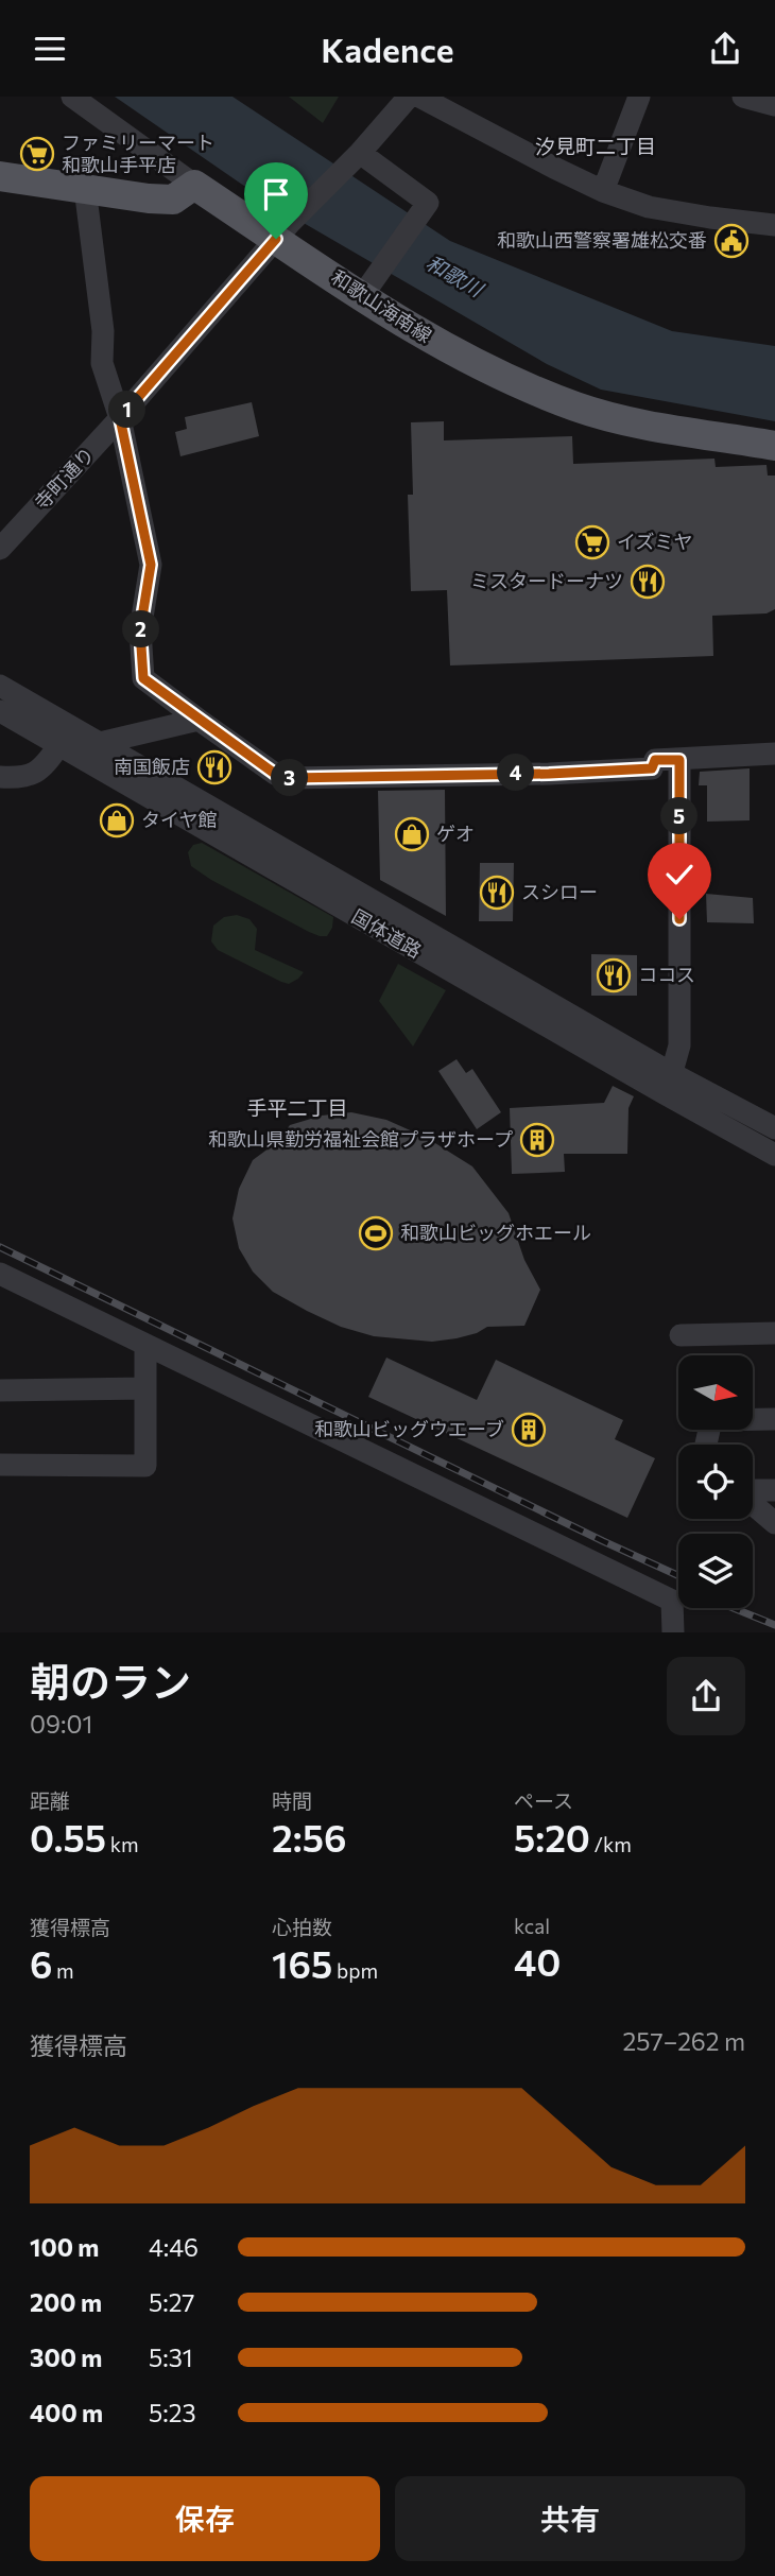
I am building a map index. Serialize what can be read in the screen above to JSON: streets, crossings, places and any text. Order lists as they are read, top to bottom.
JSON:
{
  "streets": {
    "main road": ["和歌山海南線"],
    "street": ["寺町通り", "国体道路"]
  },
  "crossings": [
    ["和歌山海南線", "寺町通り"]
  ],
  "districts": ["汐見町二丁目", "手平二丁目"],
  "water": ["和歌川"],
  "places": {
    "supermarket": ["ファミリーマート 和歌山手平店", "イズミヤ"],
    "public building": ["和歌山西警察署雄松交番"],
    "restaurant": [
      "ミスタードーナツ",
      "南国飯店",
      "スシロー",
      "ココス"
    ],
    "shop": ["タイヤ館", "ゲオ"],
    "building": ["和歌山県勤労福祉会館プラザホープ", "和歌山ビッグウエーブ"],
    "sports": ["和歌山ビッグホエール"]
  },
  "north": "right",
  "page": {
    "header": "Kadence",
    "pins": [
      "1",
      "2",
      "4",
      "3",
      "5"
    ],
    "heading": ["朝のラン", "09:01"],
    "stats": [
      ["距離", "0.55 km"],
      ["時間", "2:56"],
      ["ペース", "5:20 /km"],
      ["獲得標高", "6 m"],
      ["心拍数", "165 bpm"],
      ["kcal", "40"]
    ],
    "chart": ["獲得標高", "257–262 m"],
    "list": [
      {
        "name": "100 m",
        "note": "4:46"
      },
      {
        "name": "200 m",
        "note": "5:27"
      },
      {
        "name": "300 m",
        "note": "5:31"
      },
      {
        "name": "400 m",
        "note": "5:23"
      }
    ],
    "buttons": ["保存", "共有"]
  }
}
